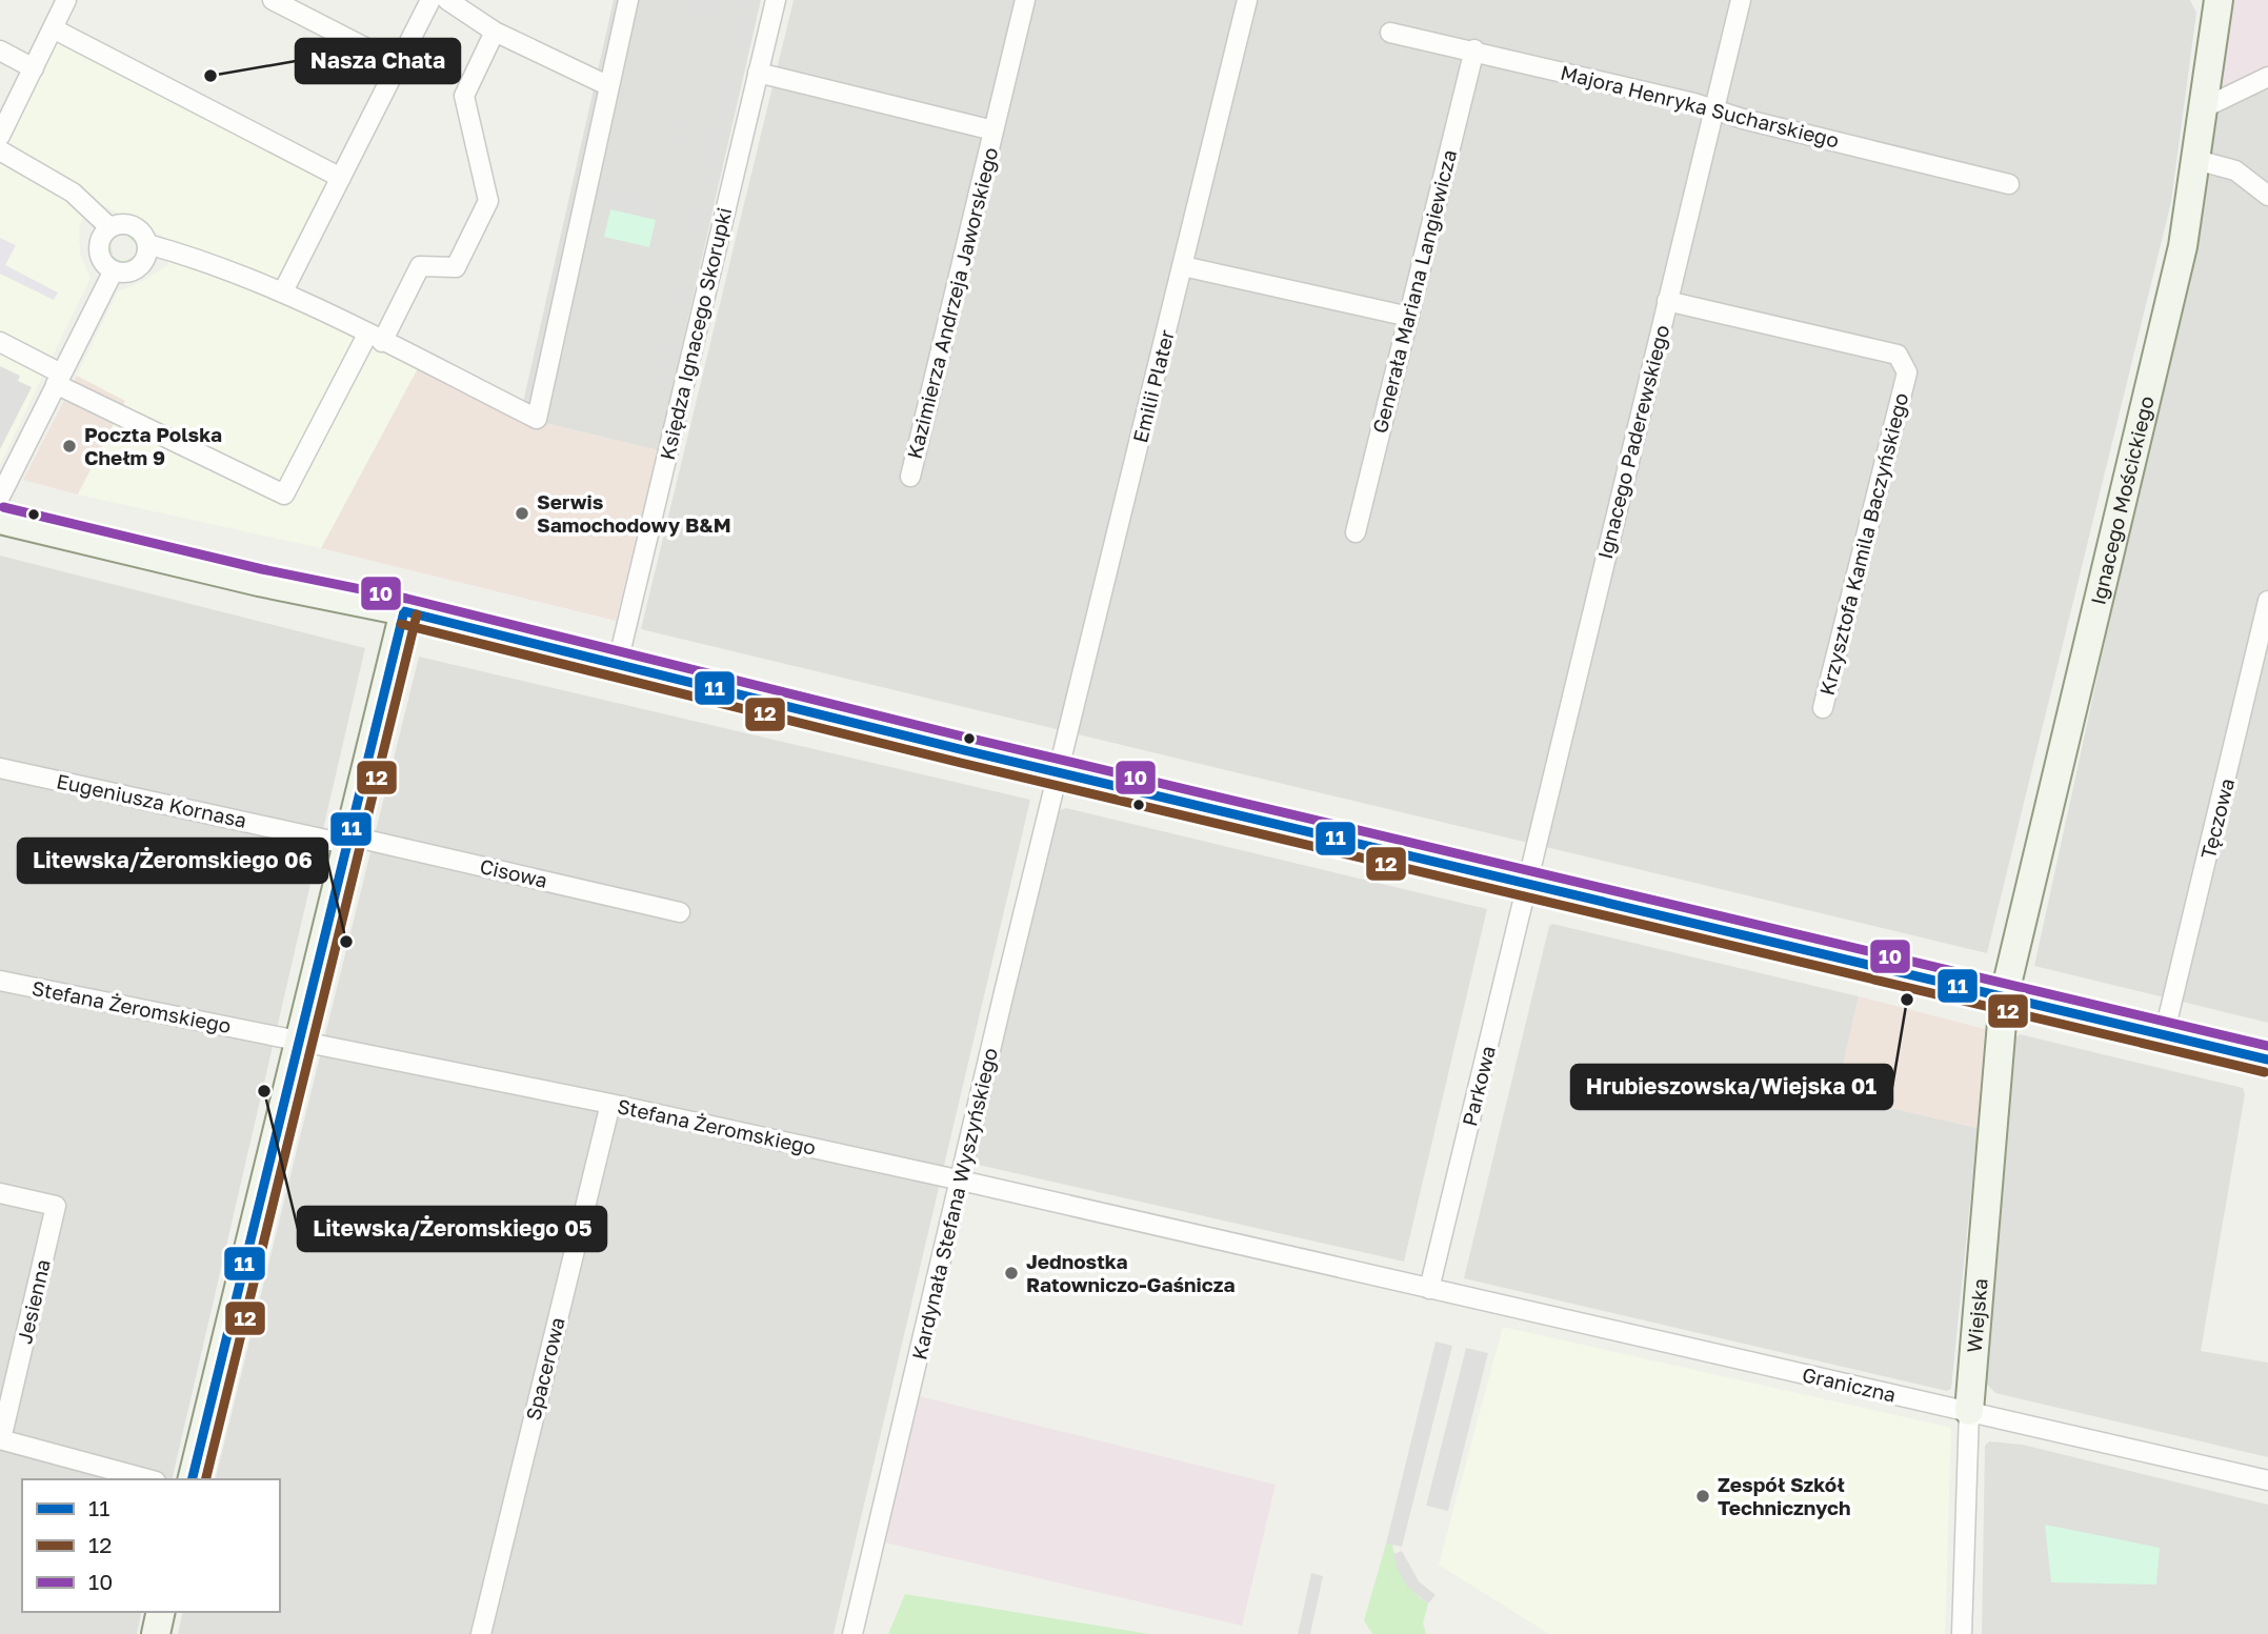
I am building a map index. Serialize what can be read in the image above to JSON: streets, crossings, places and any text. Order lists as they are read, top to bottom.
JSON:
{
  "streets": {
    "main road": ["Ignacego Mościckiego", "Wiejska"],
    "street": [
      "Majora Henryka Sucharskiego",
      "Generała Mariana Langiewicza",
      "Kazimierza Andrzeja Jaworskiego",
      "Księdza Ignacego Skorupki",
      "Emilii Plater",
      "Ignacego Paderewskiego",
      "Krzysztofa Kamila Baczyńskiego",
      "Eugeniusza Kornasa",
      "Tęczowa",
      "Cisowa",
      "Stefana Żeromskiego",
      "Parkowa",
      "Kardynała Stefana Wyszyńskiego",
      "Jesienna",
      "Spacerowa",
      "Graniczna"
    ]
  },
  "crossings": [
    ["Majora Henryka Sucharskiego", "Generała Mariana Langiewicza"],
    ["Majora Henryka Sucharskiego", "Ignacego Paderewskiego"],
    ["Kazimierza Andrzeja Jaworskiego", "Księdza Ignacego Skorupki"],
    ["Emilii Plater", "Kardynała Stefana Wyszyńskiego"],
    ["Ignacego Paderewskiego", "Krzysztofa Kamila Baczyńskiego"],
    ["Ignacego Paderewskiego", "Parkowa"],
    ["Ignacego Mościckiego", "Wiejska"],
    ["Eugeniusza Kornasa", "Cisowa"],
    ["Stefana Żeromskiego", "Parkowa"],
    ["Stefana Żeromskiego", "Kardynała Stefana Wyszyńskiego"],
    ["Stefana Żeromskiego", "Spacerowa"],
    ["Stefana Żeromskiego", "Graniczna"],
    ["Parkowa", "Graniczna"],
    ["Wiejska", "Graniczna"]
  ],
  "places": [
    "Nasza Chata",
    "Poczta Polska Chełm 9",
    "Serwis Samochodowy B&M",
    "Litewska/Żeromskiego 06",
    "Hrubieszowska/Wiejska 01",
    "Litewska/Żeromskiego 05",
    "Jednostka Ratowniczo-Gaśnicza",
    "Zespół Szkół Technicznych"
  ],
  "lines": ["transit line 10", "transit line 11", "transit line 12"],
  "legend": ["11", "12", "10"]
}
